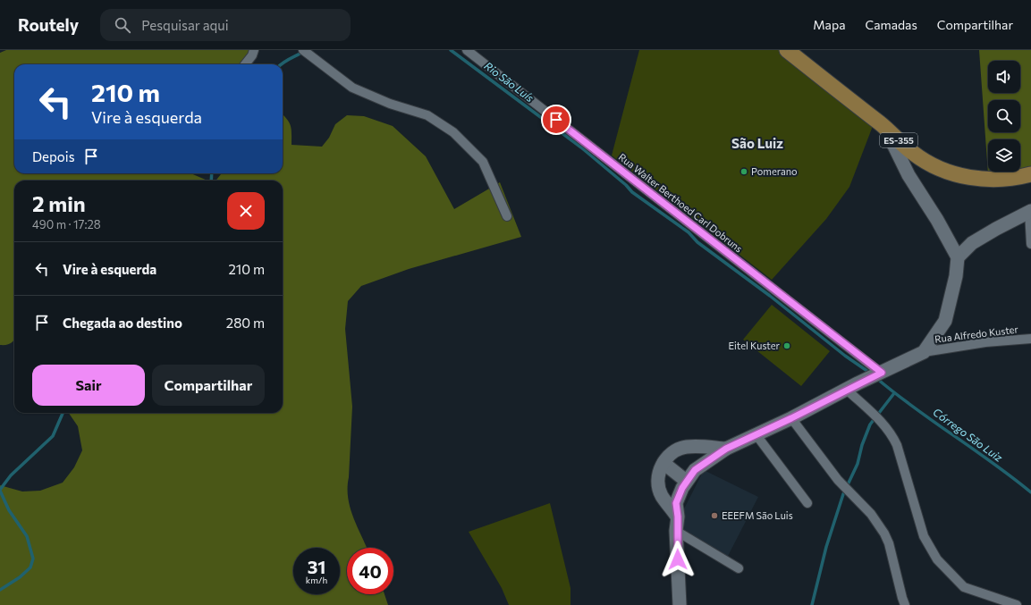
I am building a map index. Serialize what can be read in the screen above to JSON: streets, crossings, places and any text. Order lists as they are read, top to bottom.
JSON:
{
  "streets": {
    "main road": ["ES-355"],
    "street": ["Rua Walter Berthoed Carl Dobruns", "Rua Alfredo Kuster"]
  },
  "districts": ["São Luiz"],
  "water": ["Rio São Luís", "Córrego São Luiz"],
  "places": ["Pomerano", "Eitel Kuster", "EEEFM São Luis"],
  "page": {
    "header": "Routely",
    "search": "Pesquisar aqui",
    "nav": ["Mapa", "Camadas", "Compartilhar"],
    "turn": ["210 m", "Vire à esquerda"],
    "then": "Depois",
    "heading": ["2 min", "490 m · 17:28"],
    "list": [
      {
        "name": "Vire à esquerda",
        "value": "210 m"
      },
      {
        "name": "Chegada ao destino",
        "value": "280 m"
      }
    ],
    "buttons": ["Sair", "Compartilhar"],
    "speed": "31 km/h",
    "limit": "40"
  }
}
